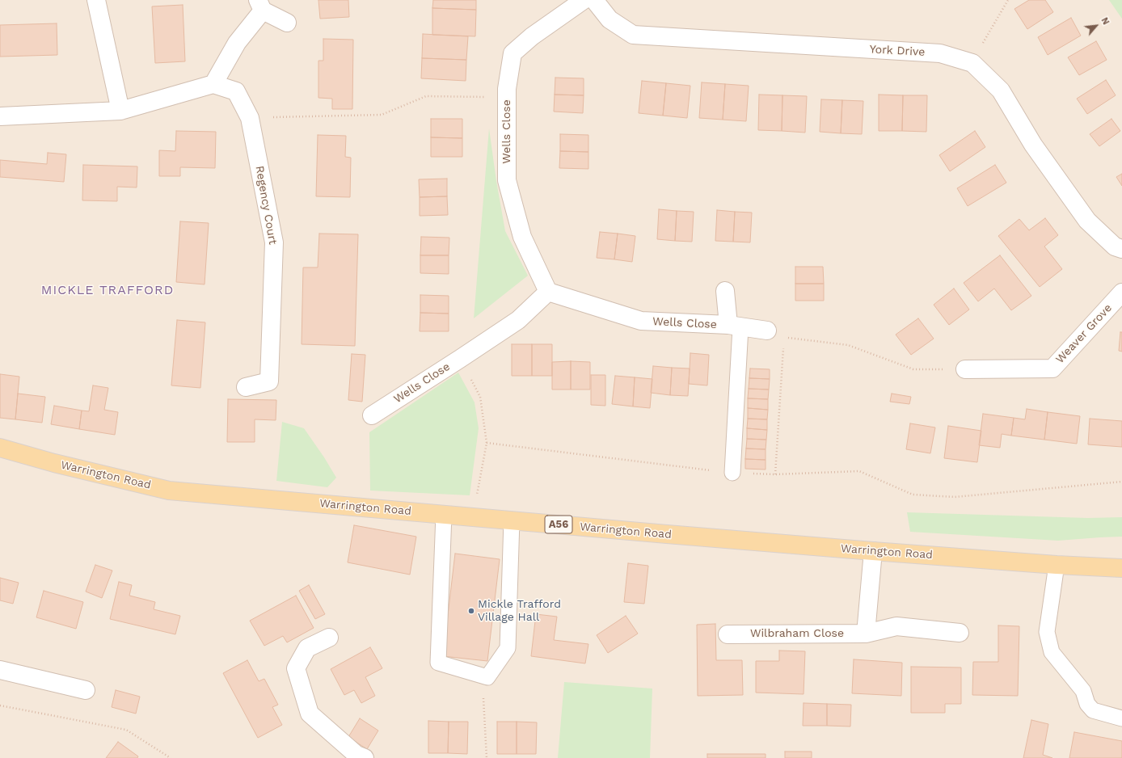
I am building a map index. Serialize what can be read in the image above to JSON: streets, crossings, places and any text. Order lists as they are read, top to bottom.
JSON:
{
  "streets": {
    "main road": ["Warrington Road", "A56"],
    "street": [
      "York Drive",
      "Wells Close",
      "Regency Court",
      "Weaver Grove",
      "Wilbraham Close"
    ]
  },
  "districts": ["MICKLE TRAFFORD"],
  "places": ["Mickle Trafford Village Hall"],
  "north": "top right"
}
